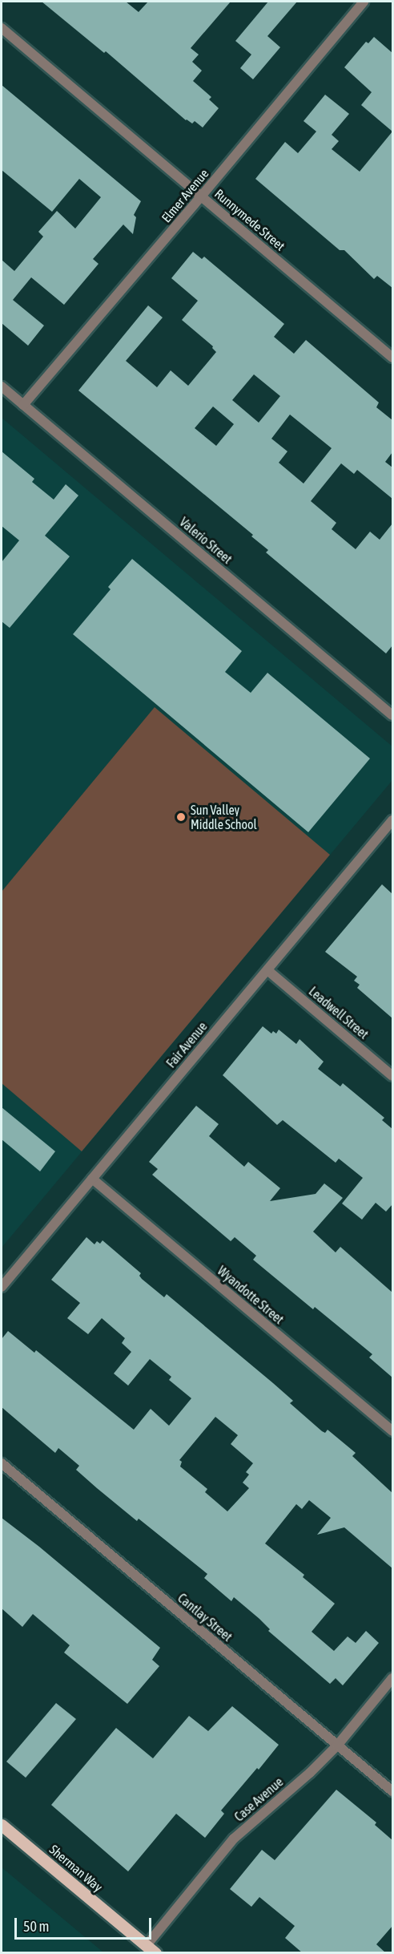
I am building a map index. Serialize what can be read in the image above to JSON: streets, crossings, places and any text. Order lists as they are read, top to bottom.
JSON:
{
  "streets": {
    "main road": ["Sherman Way"],
    "street": [
      "Elmer Avenue",
      "Runnymede Street",
      "Valerio Street",
      "Leadwell Street",
      "Fair Avenue",
      "Wyandotte Street",
      "Cantlay Street",
      "Case Avenue"
    ]
  },
  "crossings": [
    ["Elmer Avenue", "Runnymede Street"],
    ["Elmer Avenue", "Valerio Street"],
    ["Leadwell Street", "Fair Avenue"],
    ["Fair Avenue", "Wyandotte Street"],
    ["Cantlay Street", "Case Avenue"],
    ["Case Avenue", "Sherman Way"]
  ],
  "places": ["Sun Valley Middle School"],
  "scale_bar": "50 m"
}
